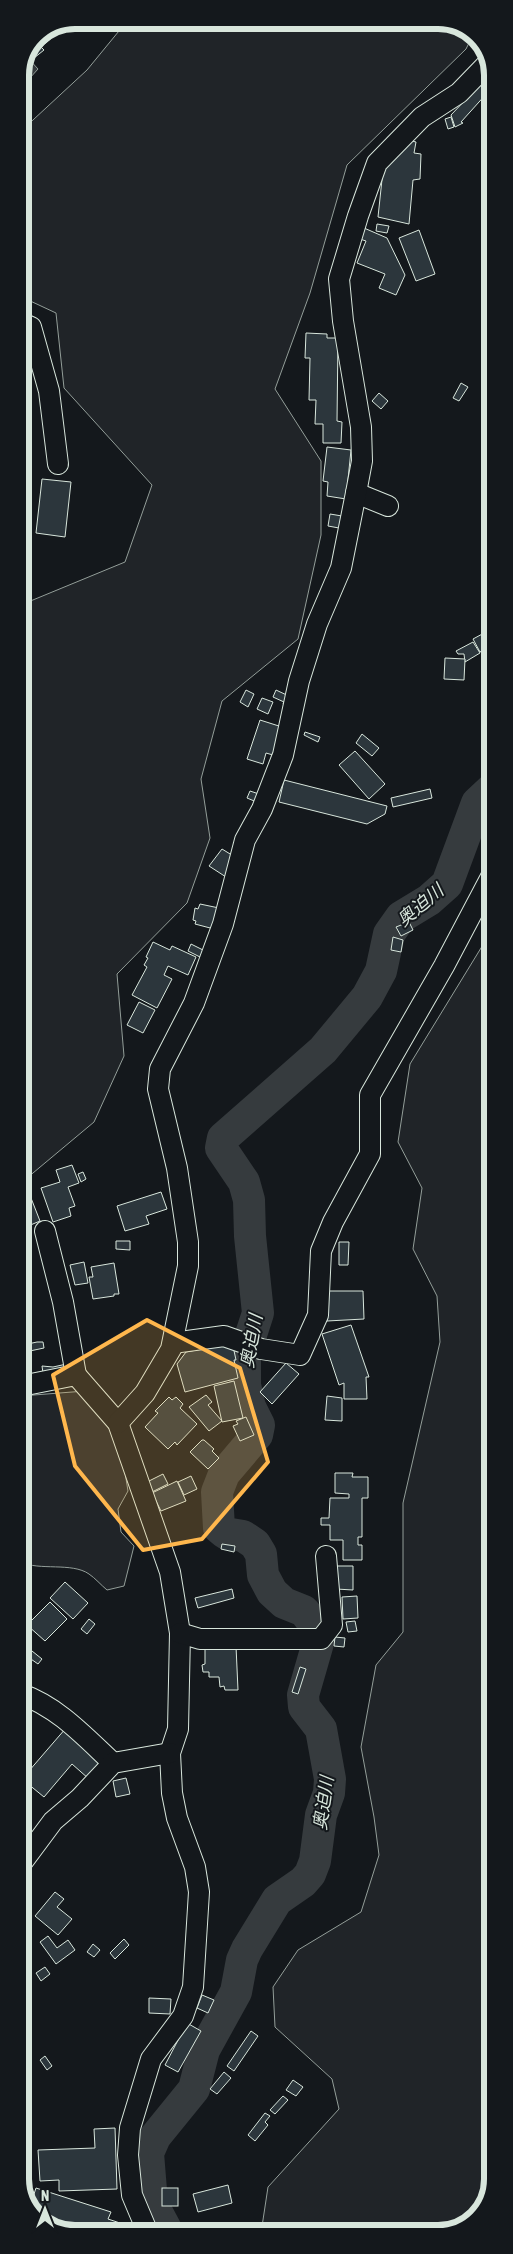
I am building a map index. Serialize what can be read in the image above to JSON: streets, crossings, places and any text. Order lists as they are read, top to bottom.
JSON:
{
  "water": ["奥迫川"],
  "north": "top"
}
